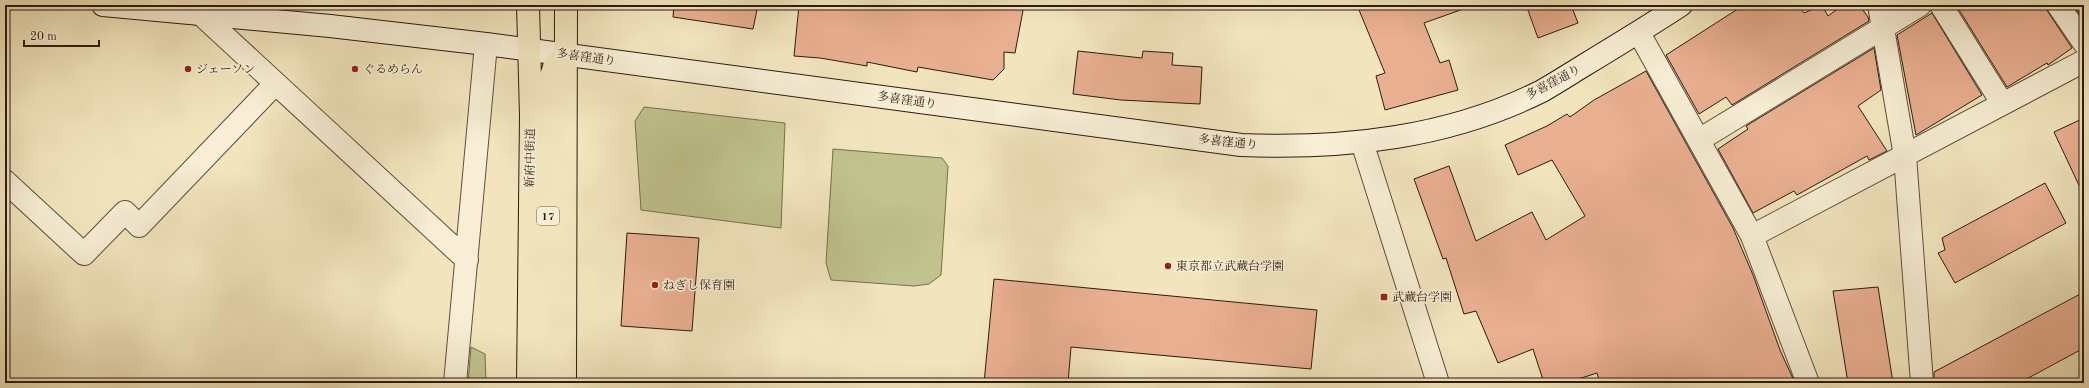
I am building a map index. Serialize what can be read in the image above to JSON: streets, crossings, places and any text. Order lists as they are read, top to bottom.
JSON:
{
  "streets": {
    "main road": ["新府中街道", "17"],
    "street": ["多喜窪通り"]
  },
  "crossings": [
    ["多喜窪通り", "新府中街道"],
    ["多喜窪通り", "17"],
    ["新府中街道", "17"]
  ],
  "places": {
    "other": [
      "ジェーソン",
      "ぐるめらん",
      "東京都立武蔵台学園",
      "ねぎし保育園"
    ],
    "transit": ["武蔵台学園"]
  },
  "scale_bar": "20 m"
}
